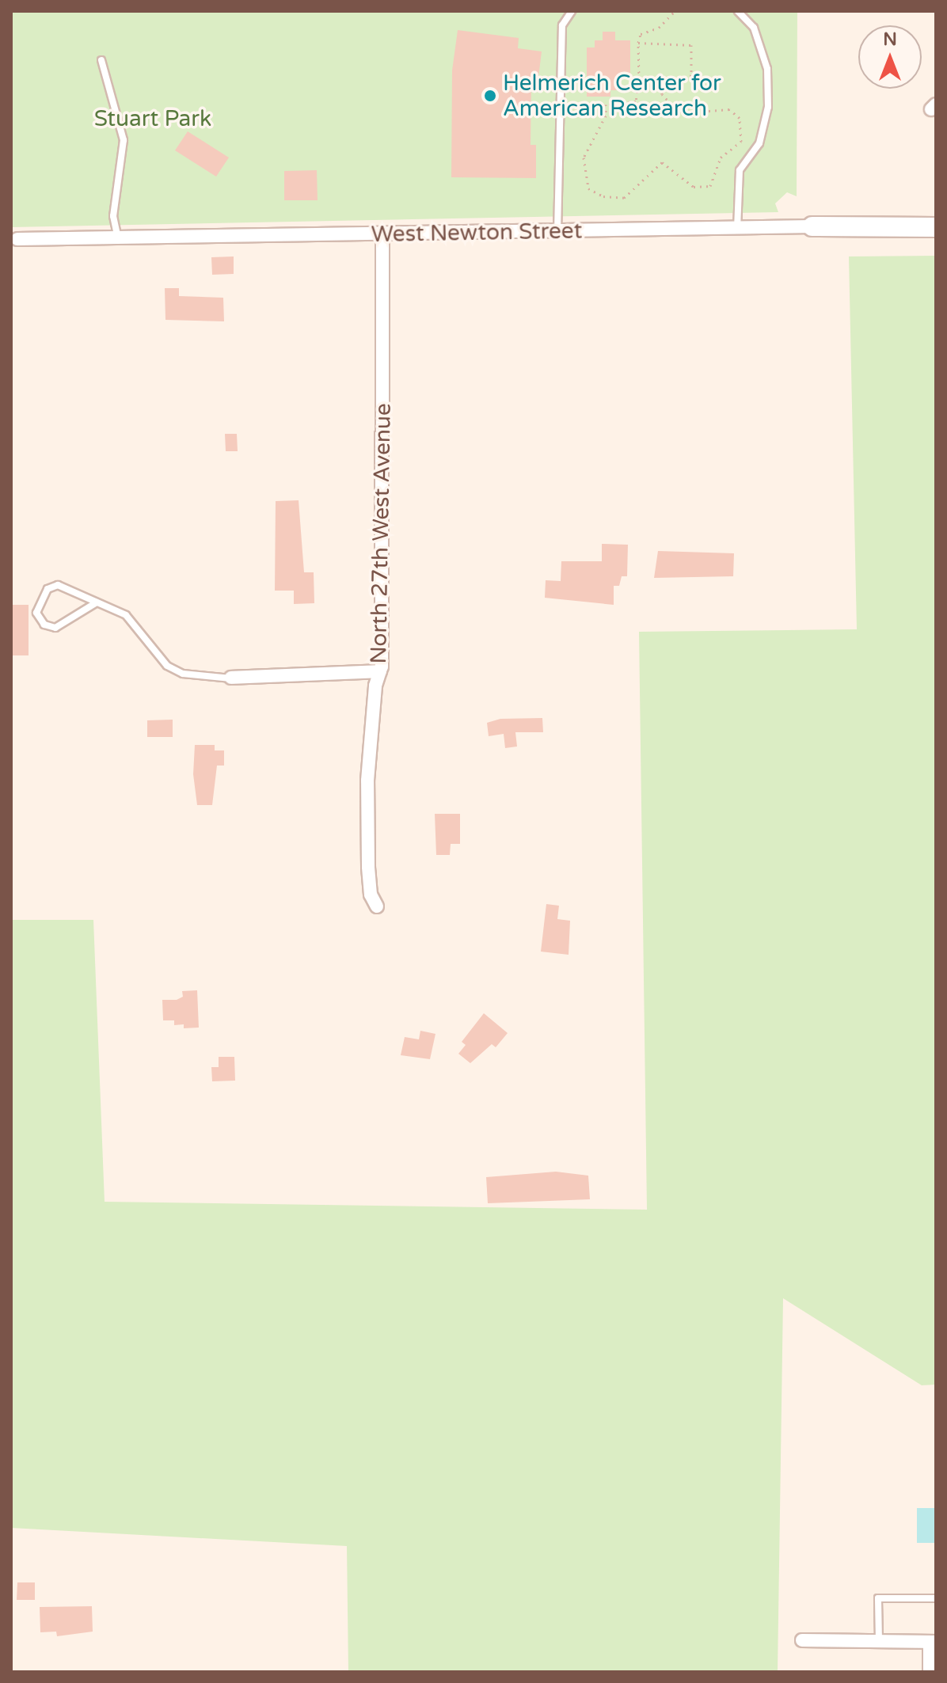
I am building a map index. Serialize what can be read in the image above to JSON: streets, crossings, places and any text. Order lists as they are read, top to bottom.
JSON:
{
  "streets": {
    "street": ["West Newton Street", "North 27th West Avenue"]
  },
  "crossings": [
    ["West Newton Street", "North 27th West Avenue"]
  ],
  "parks": ["Stuart Park"],
  "places": ["Helmerich Center for American Research"],
  "north": "top"
}
